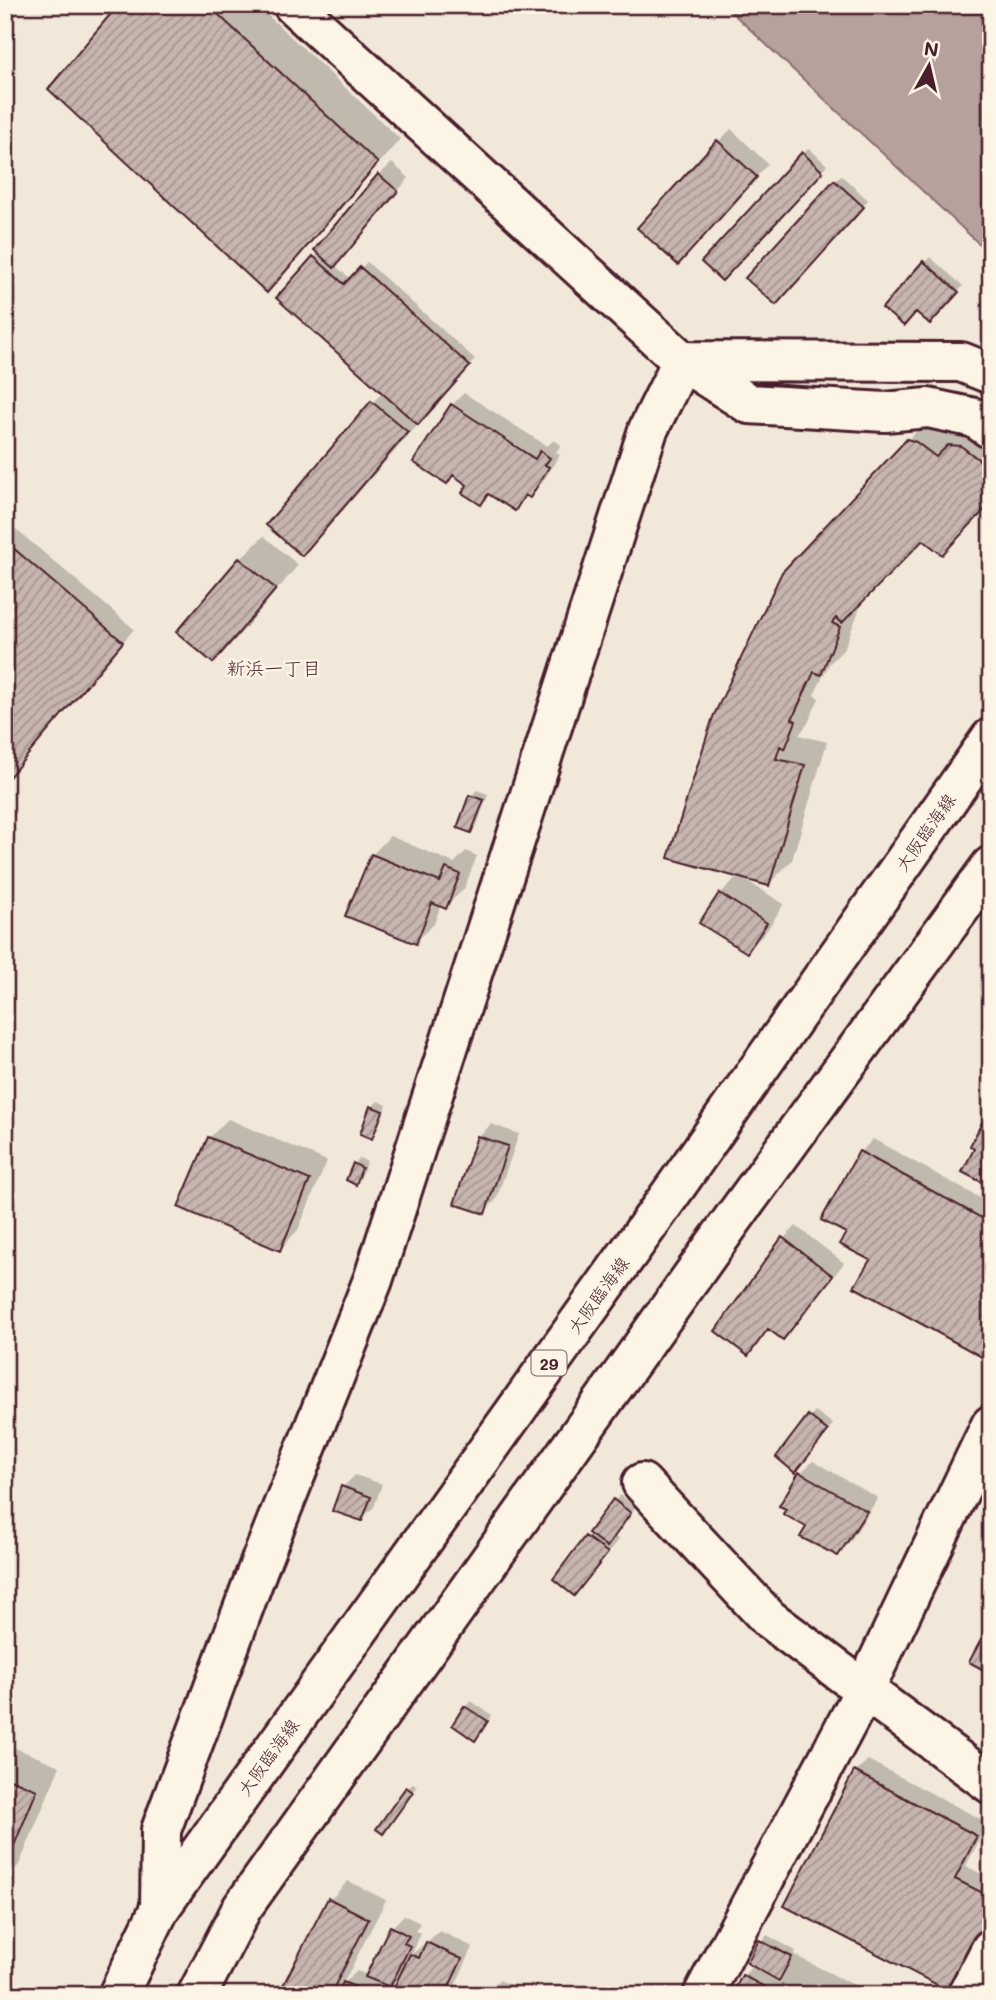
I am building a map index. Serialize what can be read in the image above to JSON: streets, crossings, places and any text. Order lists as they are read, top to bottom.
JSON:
{
  "streets": {
    "street": ["大阪臨海線", "29"]
  },
  "districts": ["新浜一丁目"],
  "north": "top"
}
